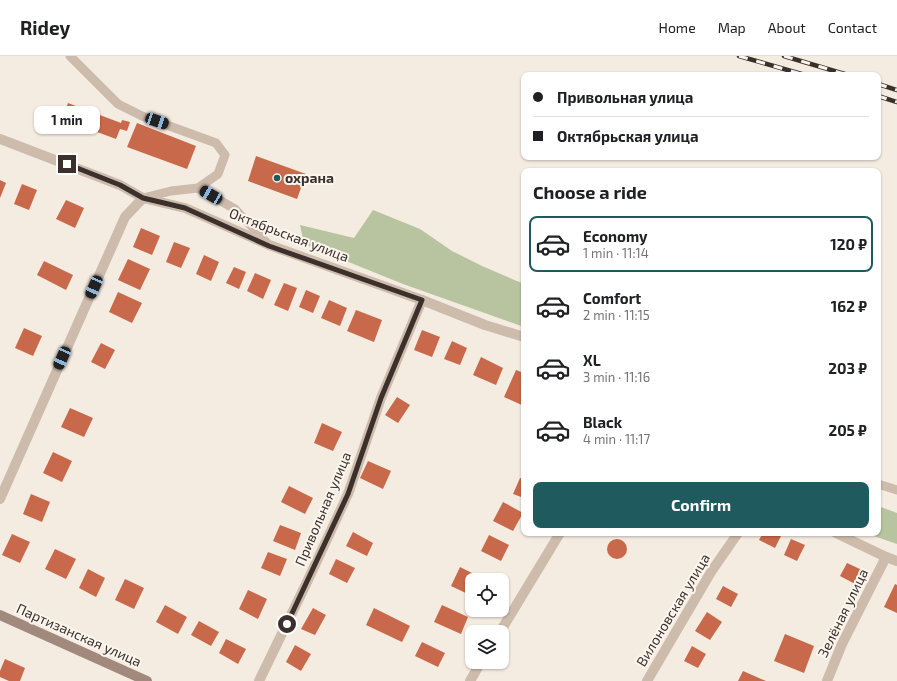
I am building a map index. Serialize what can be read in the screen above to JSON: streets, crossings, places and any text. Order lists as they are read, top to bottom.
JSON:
{
  "streets": {
    "street": [
      "Октябрьская улица",
      "Привольная улица",
      "Вилоновская улица",
      "Зелёная улица",
      "Партизанская улица"
    ]
  },
  "crossings": [
    ["Октябрьская улица", "Привольная улица"]
  ],
  "places": ["охрана"],
  "page": {
    "header": "Ridey",
    "nav": [
      "Home",
      "Map",
      "About",
      "Contact"
    ],
    "banner": ["Привольная улица", "Октябрьская улица"],
    "bubble": "1 min",
    "heading": "Choose a ride",
    "list": [
      {
        "name": "Economy",
        "note": "1 min · 11:14",
        "value": "120 ₽"
      },
      {
        "name": "Comfort",
        "note": "2 min · 11:15",
        "value": "162 ₽"
      },
      {
        "name": "XL",
        "note": "3 min · 11:16",
        "value": "203 ₽"
      },
      {
        "name": "Black",
        "note": "4 min · 11:17",
        "value": "205 ₽"
      }
    ],
    "buttons": "Confirm"
  }
}
